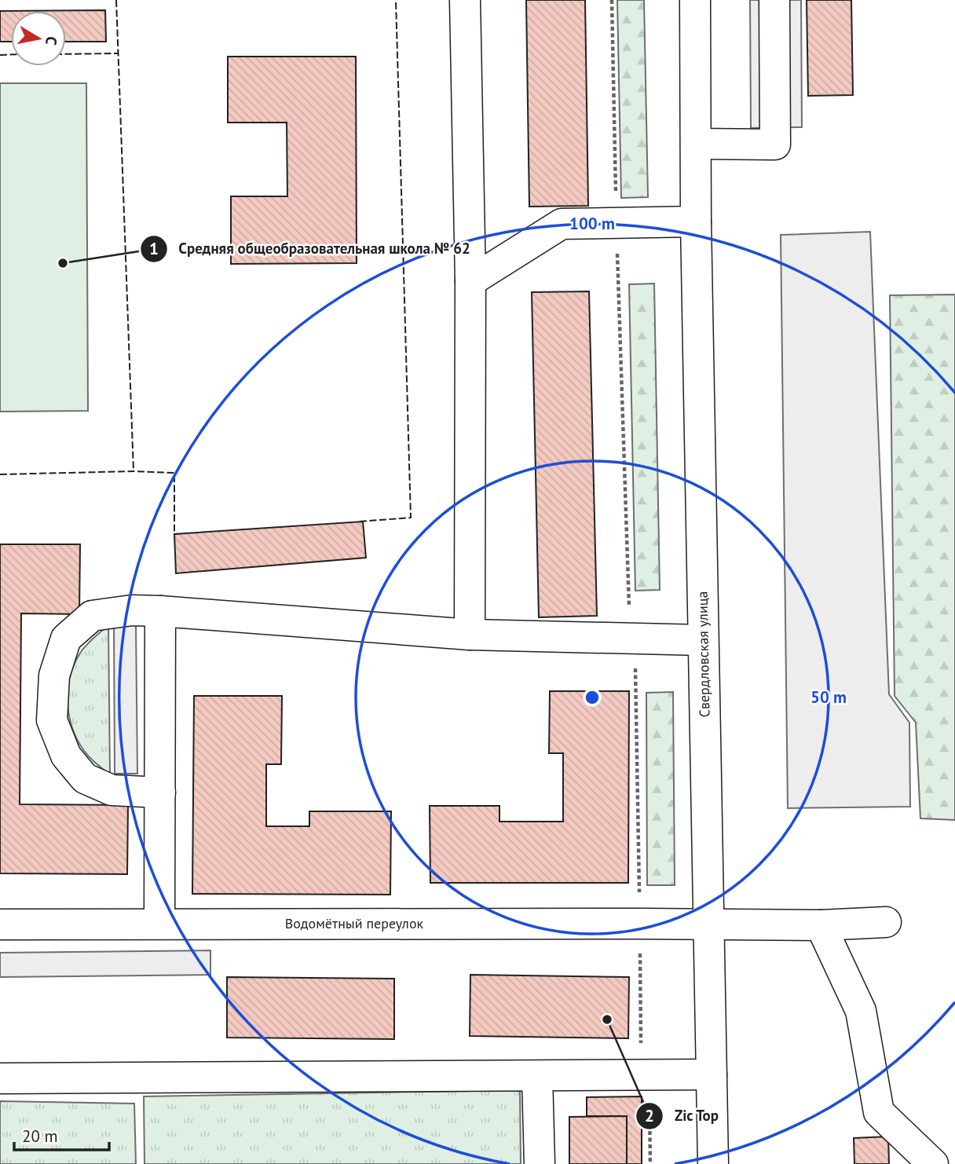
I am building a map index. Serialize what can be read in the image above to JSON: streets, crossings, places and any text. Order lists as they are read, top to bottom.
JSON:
{
  "streets": {
    "main road": ["Свердловская улица", "Водомётный переулок"]
  },
  "crossings": [
    ["Свердловская улица", "Водомётный переулок"]
  ],
  "places": ["Средняя общеобразовательная школа № 62", "Zic Top"],
  "scale_bar": "20 m",
  "north": "right",
  "rings": ["100 m", "50 m"]
}
